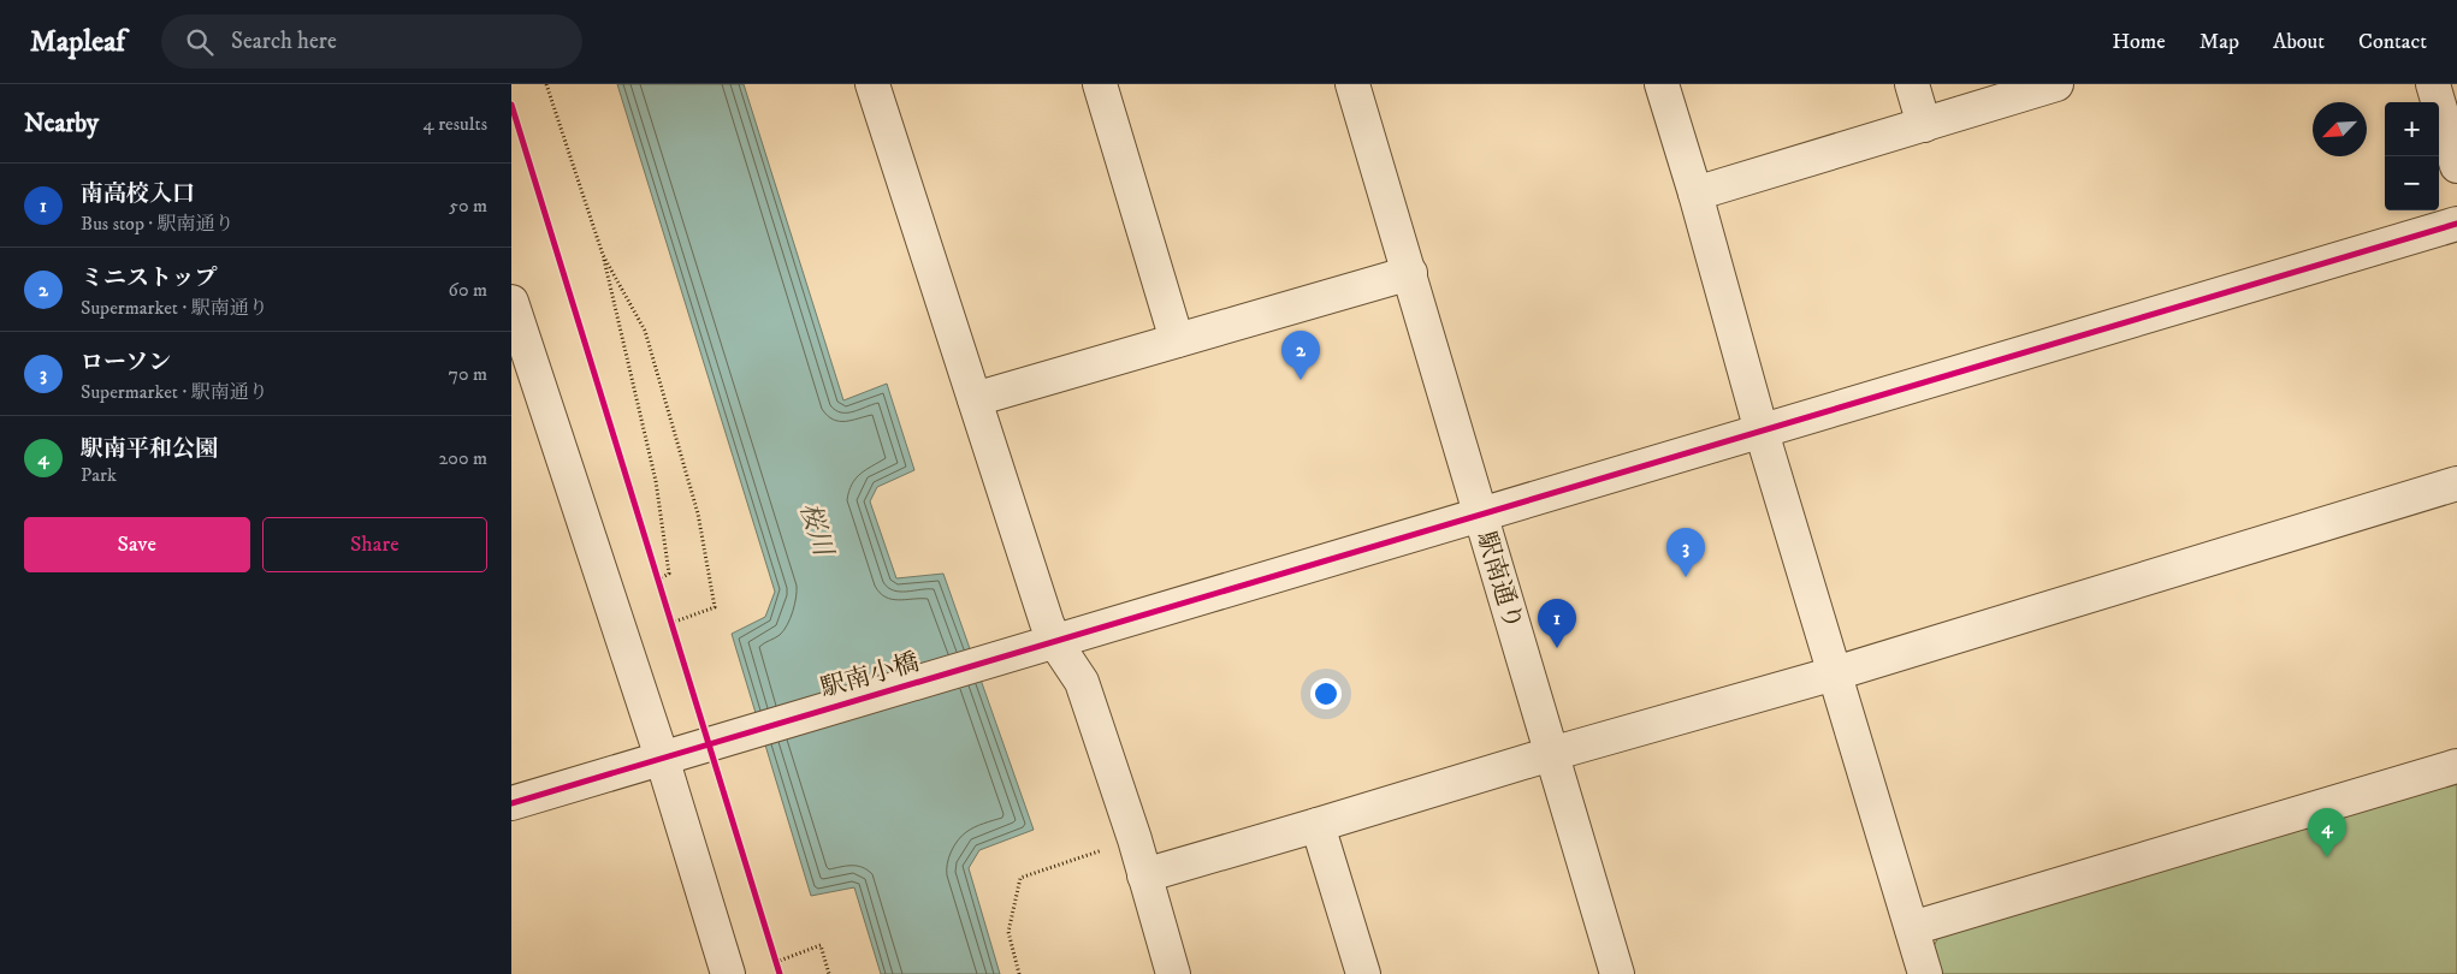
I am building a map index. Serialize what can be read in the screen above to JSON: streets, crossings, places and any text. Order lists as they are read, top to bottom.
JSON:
{
  "streets": {
    "street": ["駅南通り", "駅南小橋"]
  },
  "crossings": [
    ["駅南通り", "駅南小橋"]
  ],
  "water": ["桜川"],
  "north": "bottom left",
  "page": {
    "header": "Mapleaf",
    "search": "Search here",
    "nav": [
      "Home",
      "Map",
      "About",
      "Contact"
    ],
    "heading": ["Nearby", "4 results"],
    "map_buttons": ["+", "−"],
    "list": [
      {
        "mark": "1",
        "name": "南高校入口",
        "note": "Bus stop · 駅南通り",
        "value": "50 m"
      },
      {
        "mark": "2",
        "name": "ミニストップ",
        "note": "Supermarket · 駅南通り",
        "value": "60 m"
      },
      {
        "mark": "3",
        "name": "ローソン",
        "note": "Supermarket · 駅南通り",
        "value": "70 m"
      },
      {
        "mark": "4",
        "name": "駅南平和公園",
        "note": "Park",
        "value": "200 m"
      }
    ],
    "pins": [
      "2",
      "3",
      "1",
      "4"
    ],
    "buttons": ["Save", "Share"]
  }
}
